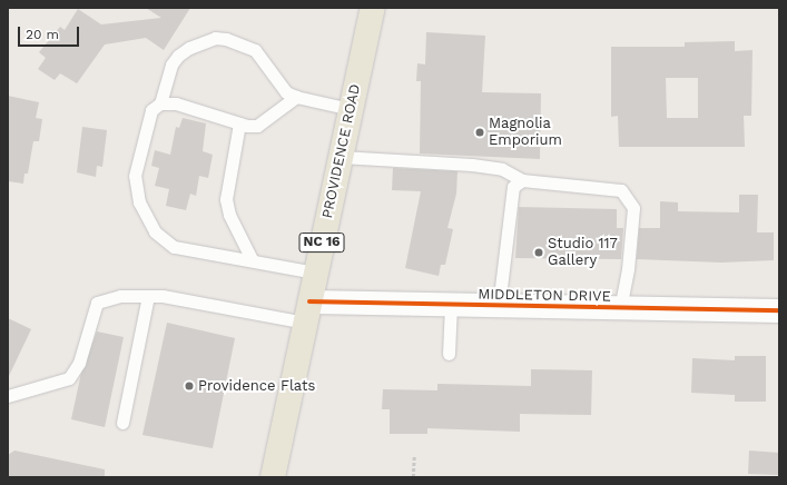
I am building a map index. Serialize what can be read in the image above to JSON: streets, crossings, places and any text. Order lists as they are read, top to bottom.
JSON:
{
  "streets": {
    "main road": ["PROVIDENCE ROAD", "NC 16"],
    "street": ["MIDDLETON DRIVE"]
  },
  "crossings": [
    ["PROVIDENCE ROAD", "MIDDLETON DRIVE"]
  ],
  "places": ["Magnolia Emporium", "Studio 117 Gallery", "Providence Flats"],
  "scale_bar": "20 m"
}
